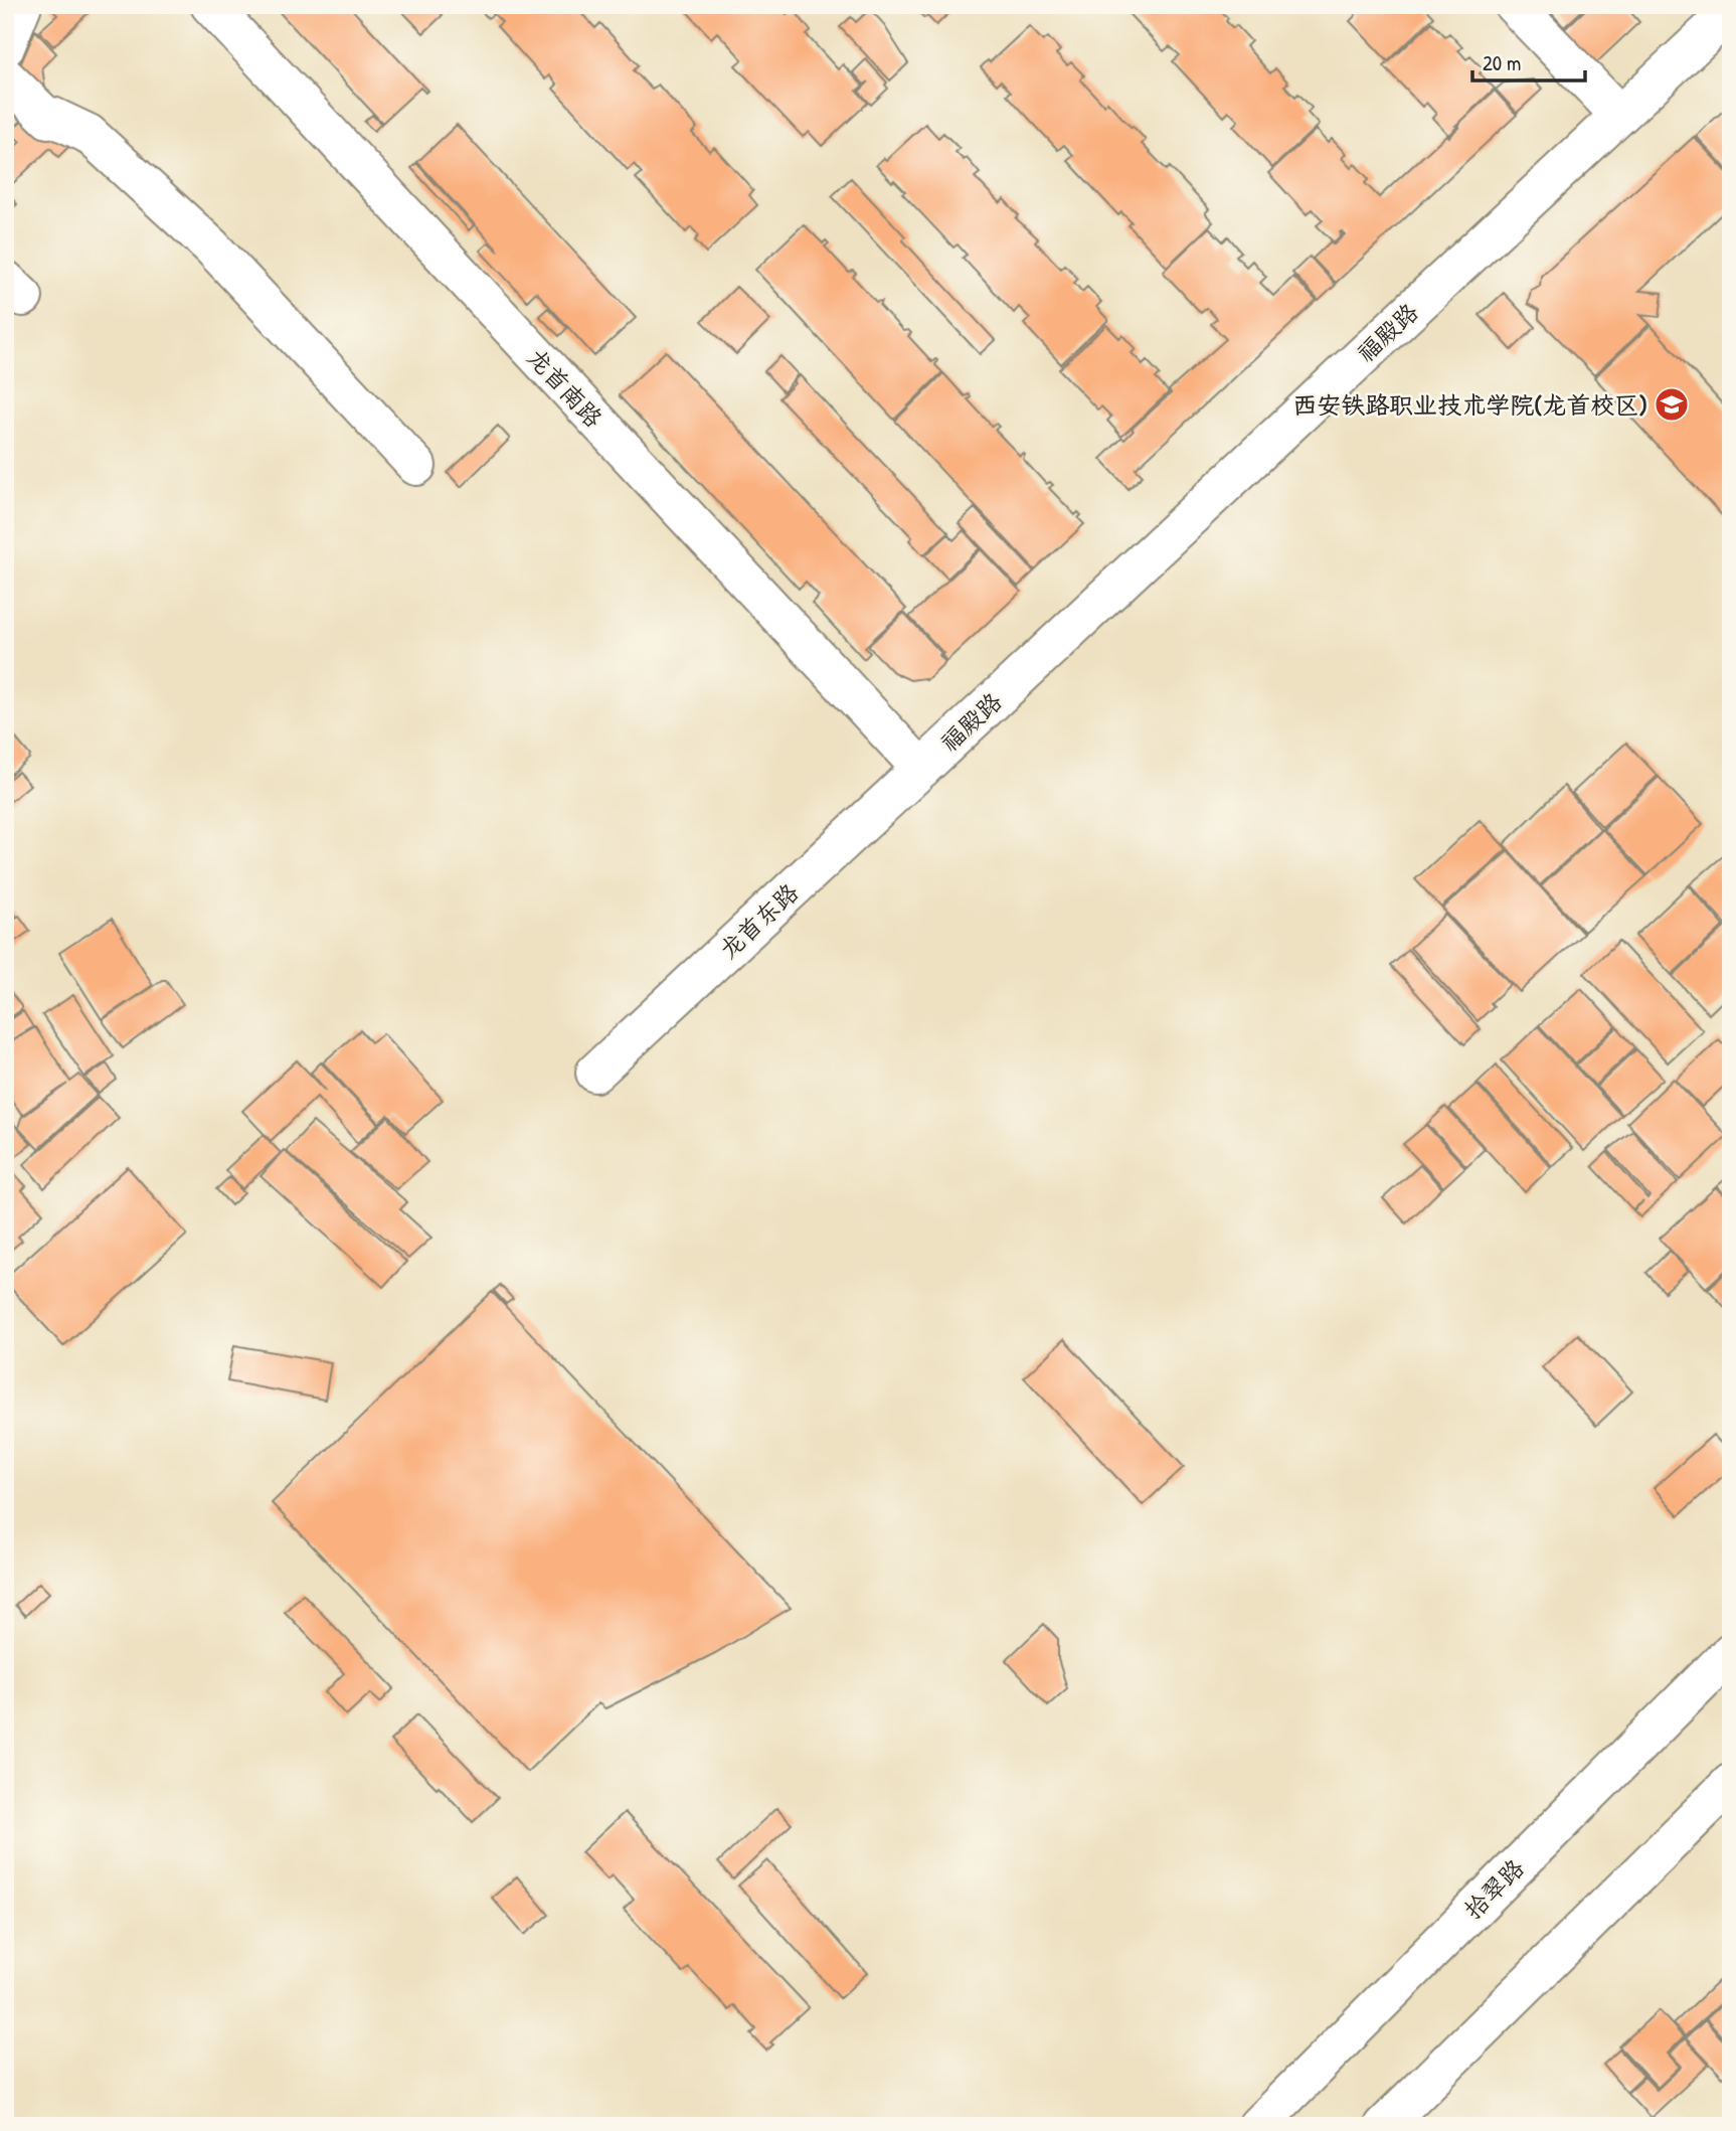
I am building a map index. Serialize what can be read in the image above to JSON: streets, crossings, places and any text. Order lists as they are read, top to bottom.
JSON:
{
  "streets": {
    "street": [
      "福殿路",
      "龙首南路",
      "龙首东路",
      "拾翠路"
    ]
  },
  "crossings": [
    ["福殿路", "龙首南路"],
    ["福殿路", "龙首东路"],
    ["龙首南路", "龙首东路"]
  ],
  "places": {
    "school or university": ["西安铁路职业技术学院(龙首校区)"]
  },
  "scale_bar": "20 m"
}
